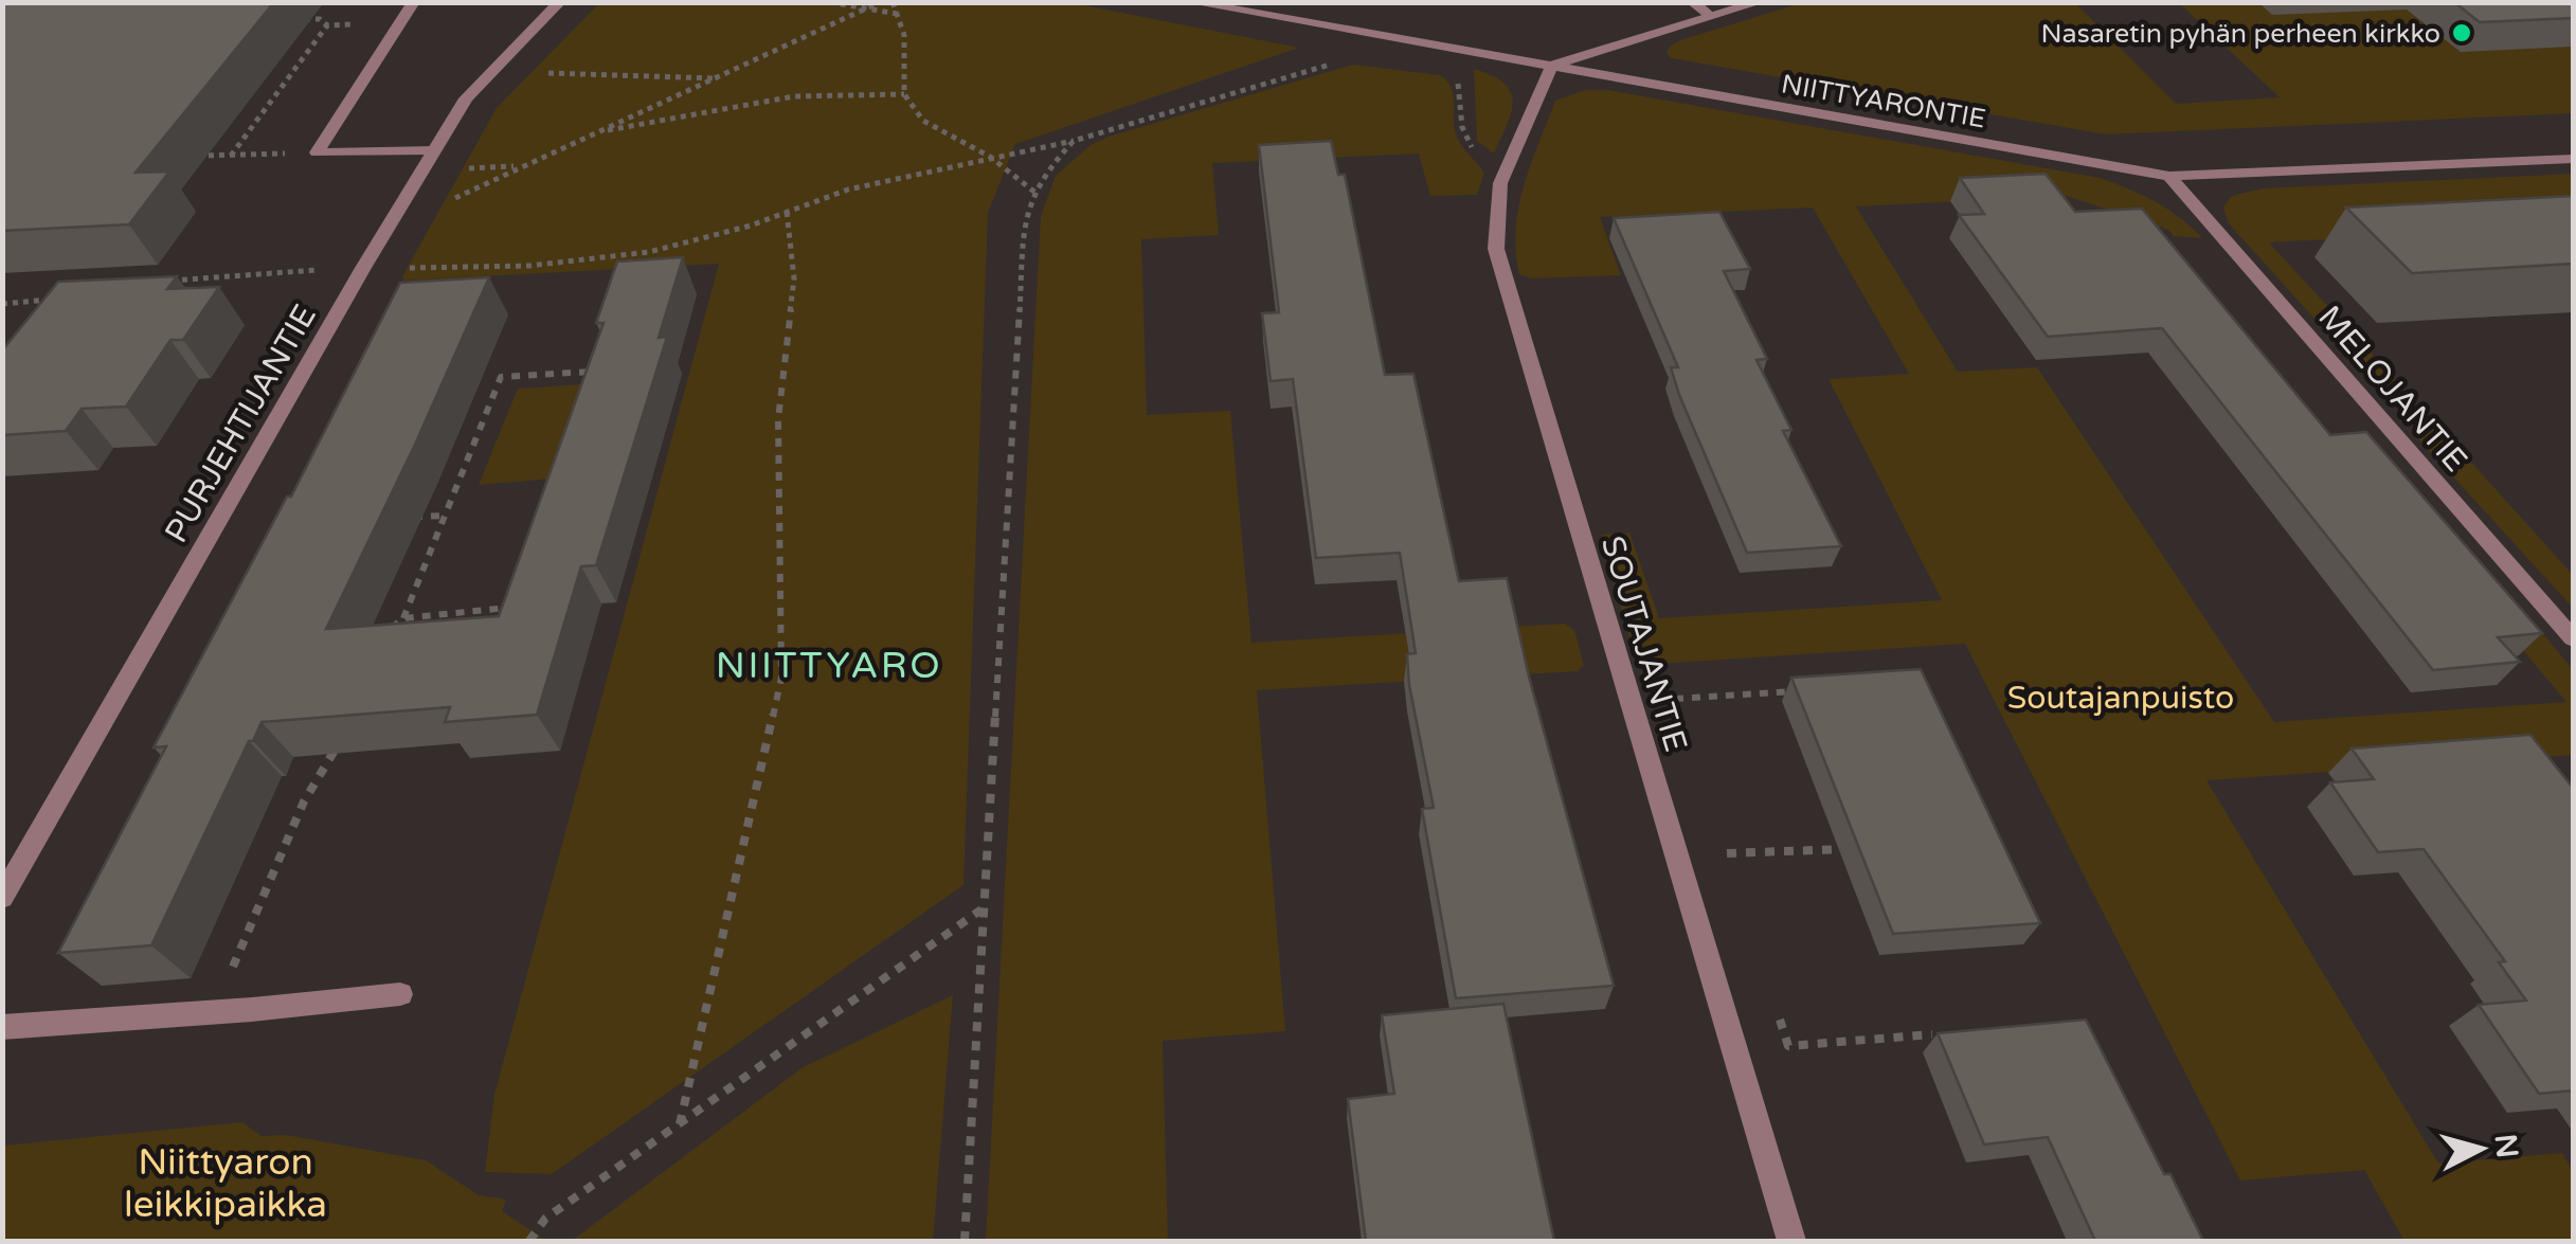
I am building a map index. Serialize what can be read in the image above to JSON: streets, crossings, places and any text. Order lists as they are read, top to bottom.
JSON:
{
  "streets": {
    "street": [
      "NIITTYARONTIE",
      "MELOJANTIE",
      "PURJEHTIJANTIE",
      "SOUTAJANTIE"
    ]
  },
  "crossings": [
    ["NIITTYARONTIE", "MELOJANTIE"],
    ["NIITTYARONTIE", "SOUTAJANTIE"]
  ],
  "districts": ["NIITTYARO"],
  "parks": ["Soutajanpuisto", "Niittyaron leikkipaikka"],
  "places": ["Nasaretin pyhän perheen kirkko"],
  "north": "right"
}
